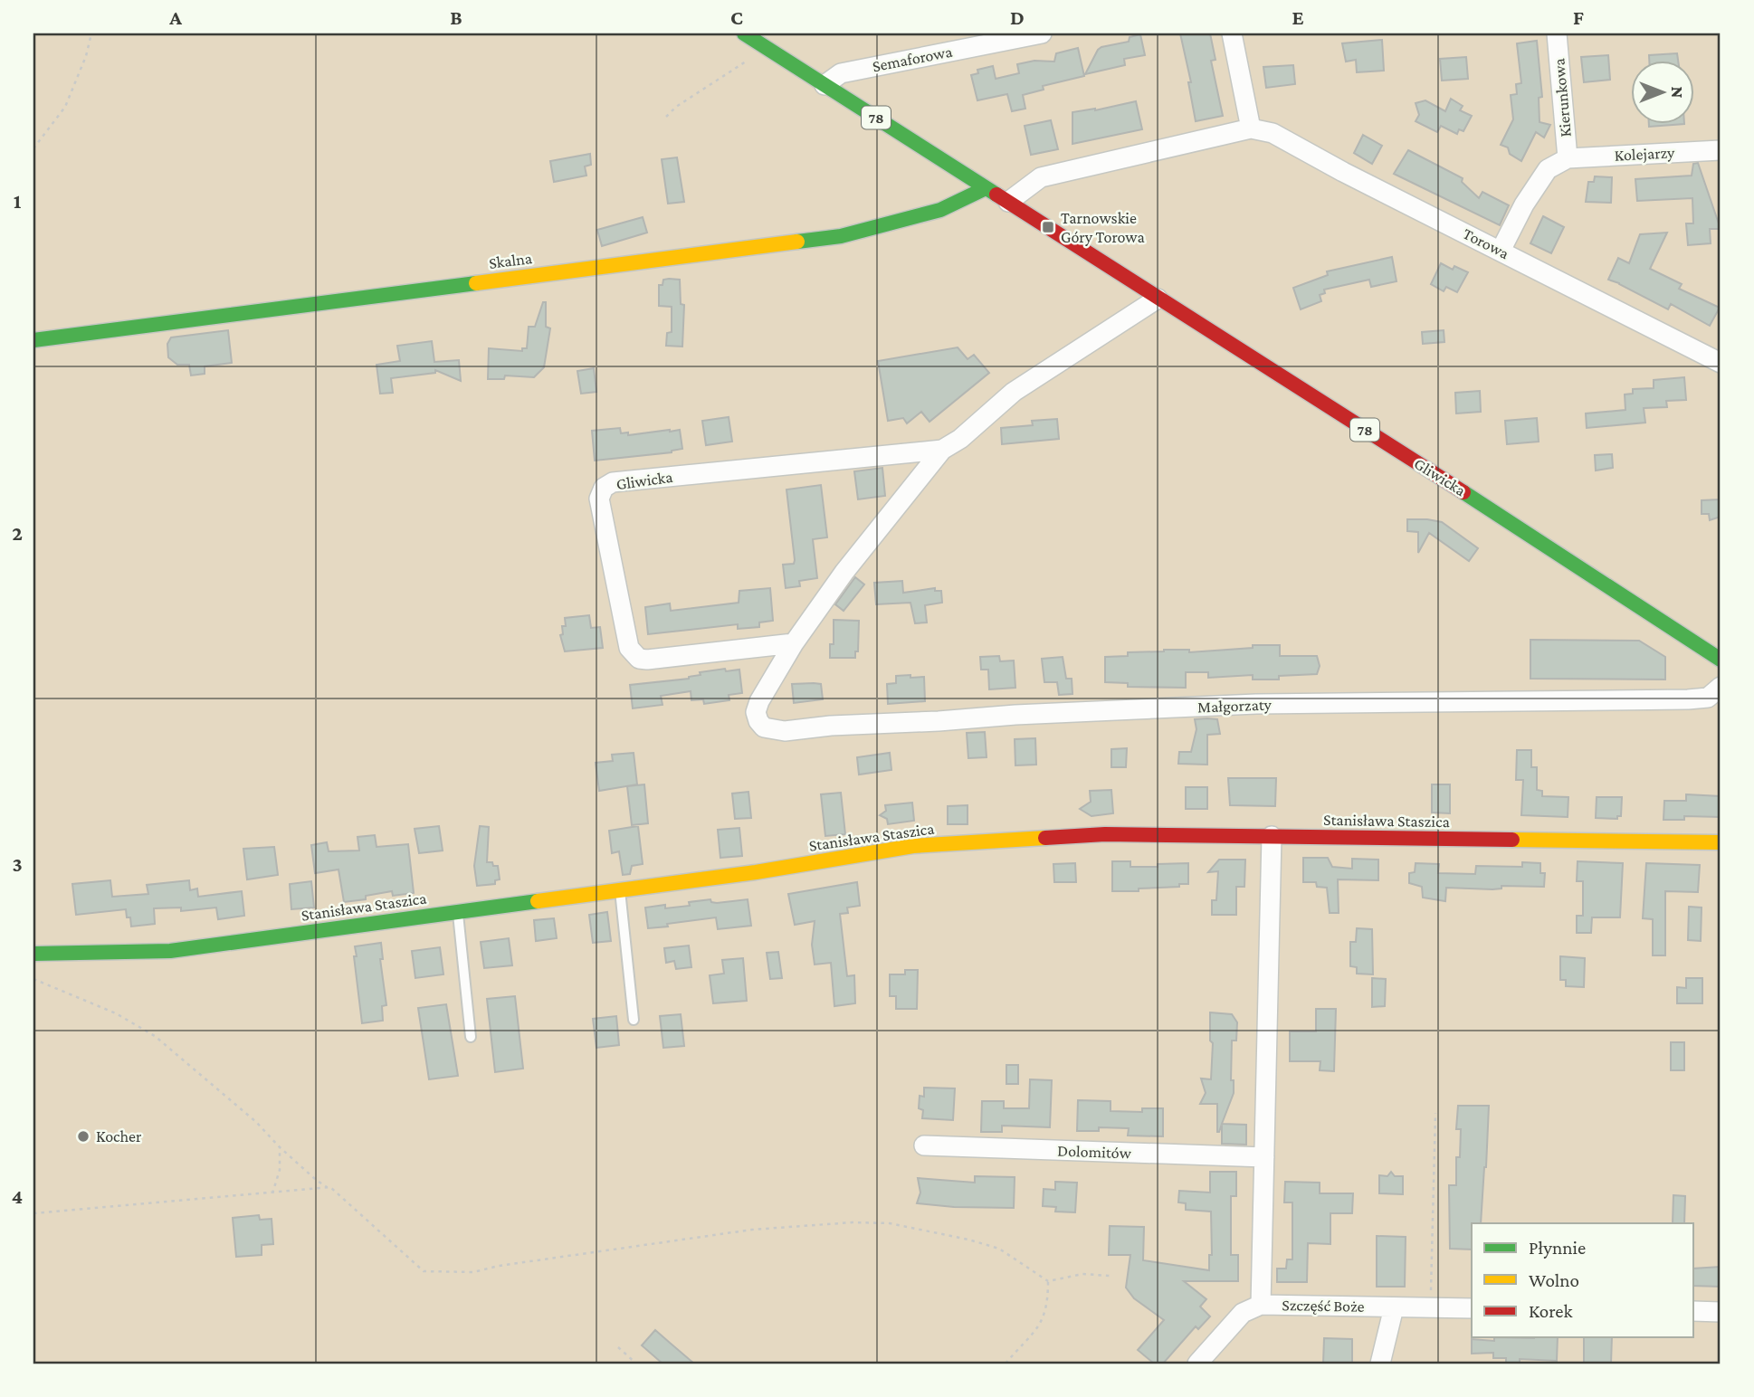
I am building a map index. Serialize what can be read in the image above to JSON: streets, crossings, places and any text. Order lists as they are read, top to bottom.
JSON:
{
  "streets": {
    "street": [
      "Semaforowa",
      "Kierunkowa",
      "78",
      "Kolejarzy",
      "Torowa",
      "Skalna",
      "Gliwicka",
      "Małgorzaty",
      "Stanisława Staszica",
      "Dolomitów",
      "Szczęść Boże"
    ]
  },
  "crossings": [
    ["Semaforowa", "Gliwicka"],
    ["Kierunkowa", "Kolejarzy"],
    ["Kierunkowa", "Torowa"],
    ["Torowa", "Gliwicka"],
    ["Skalna", "Gliwicka"],
    ["Gliwicka", "Małgorzaty"]
  ],
  "places": {
    "transit": ["Tarnowskie Góry Torowa"],
    "other": ["Kocher"]
  },
  "legend": ["Płynnie", "Wolno", "Korek"],
  "north": "right",
  "grid": {
    "columns": [
      "A",
      "B",
      "C",
      "D",
      "E",
      "F"
    ],
    "rows": [
      "1",
      "2",
      "3",
      "4"
    ]
  }
}
